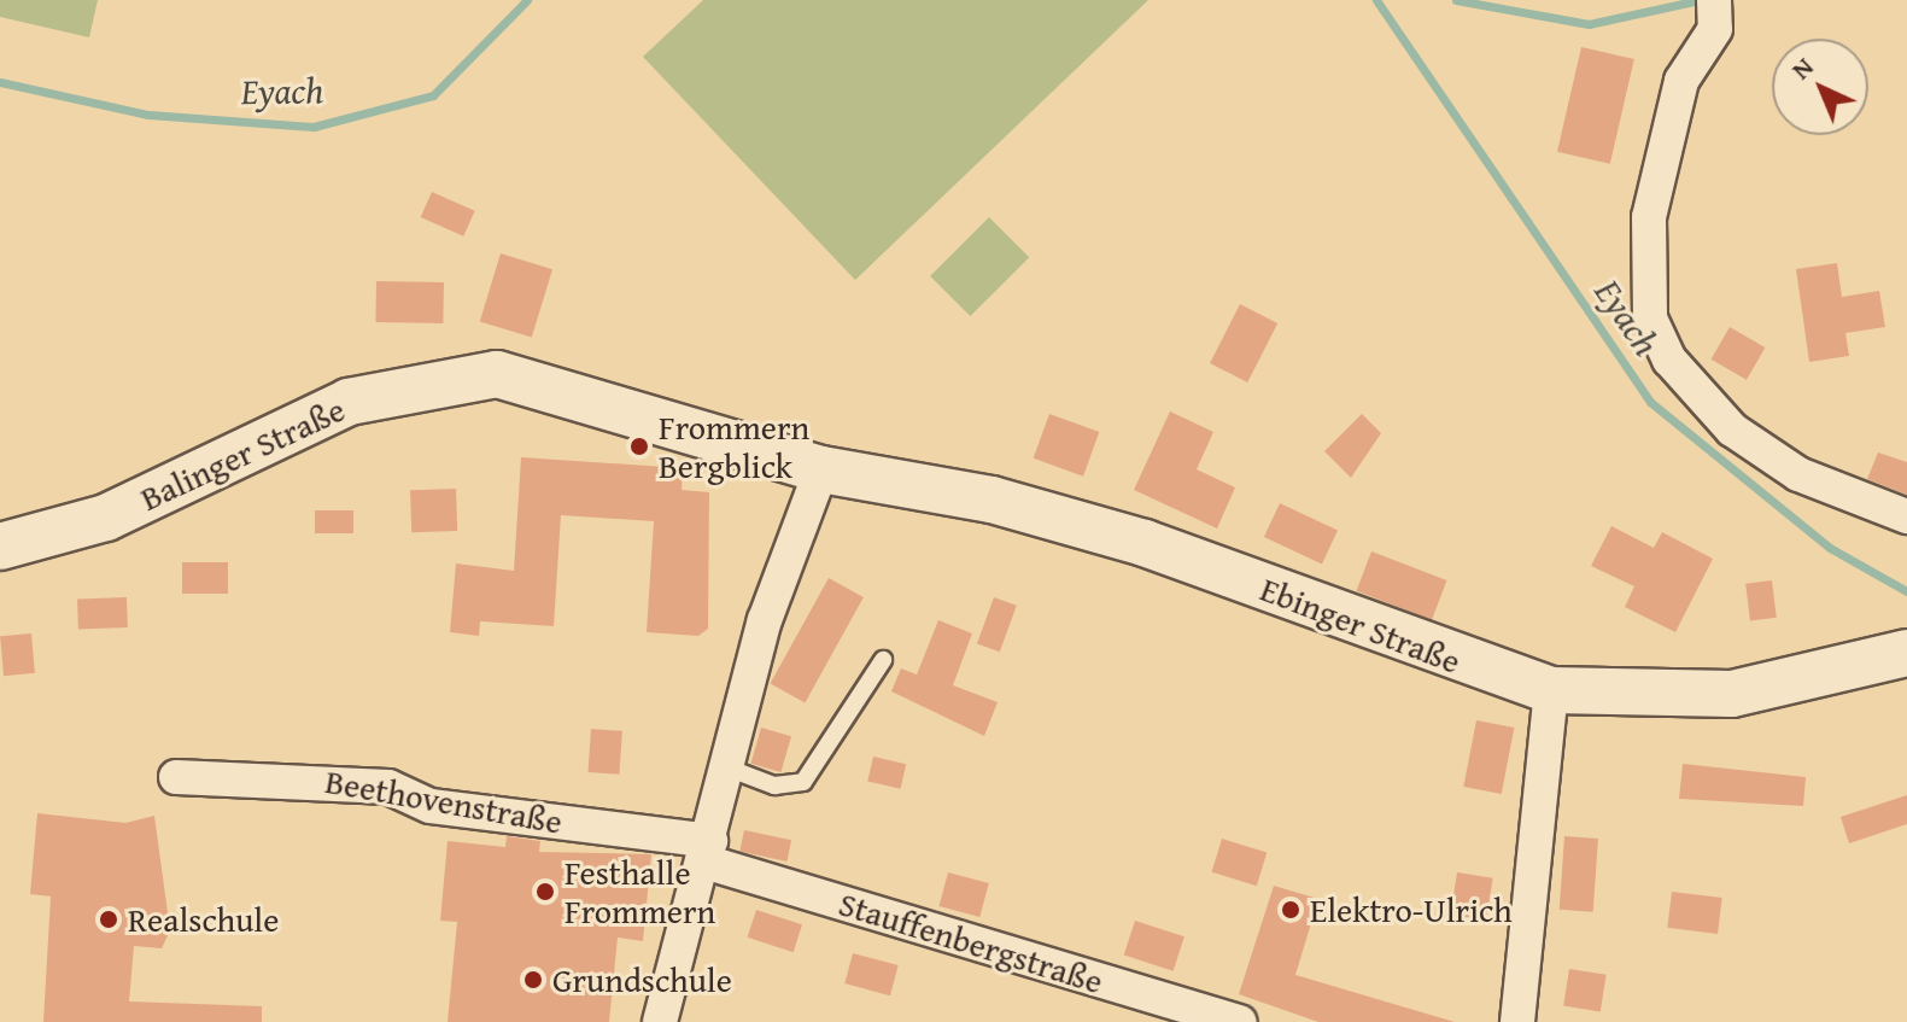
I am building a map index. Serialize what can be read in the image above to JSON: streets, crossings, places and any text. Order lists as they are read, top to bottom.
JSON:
{
  "streets": {
    "main road": ["Balinger Straße", "Ebinger Straße"],
    "street": ["Beethovenstraße", "Stauffenbergstraße"]
  },
  "crossings": [
    ["Balinger Straße", "Ebinger Straße"],
    ["Beethovenstraße", "Stauffenbergstraße"]
  ],
  "water": ["Eyach"],
  "places": [
    "Frommern Bergblick",
    "Festhalle Frommern",
    "Elektro-Ulrich",
    "Realschule",
    "Grundschule"
  ],
  "north": "top left"
}
